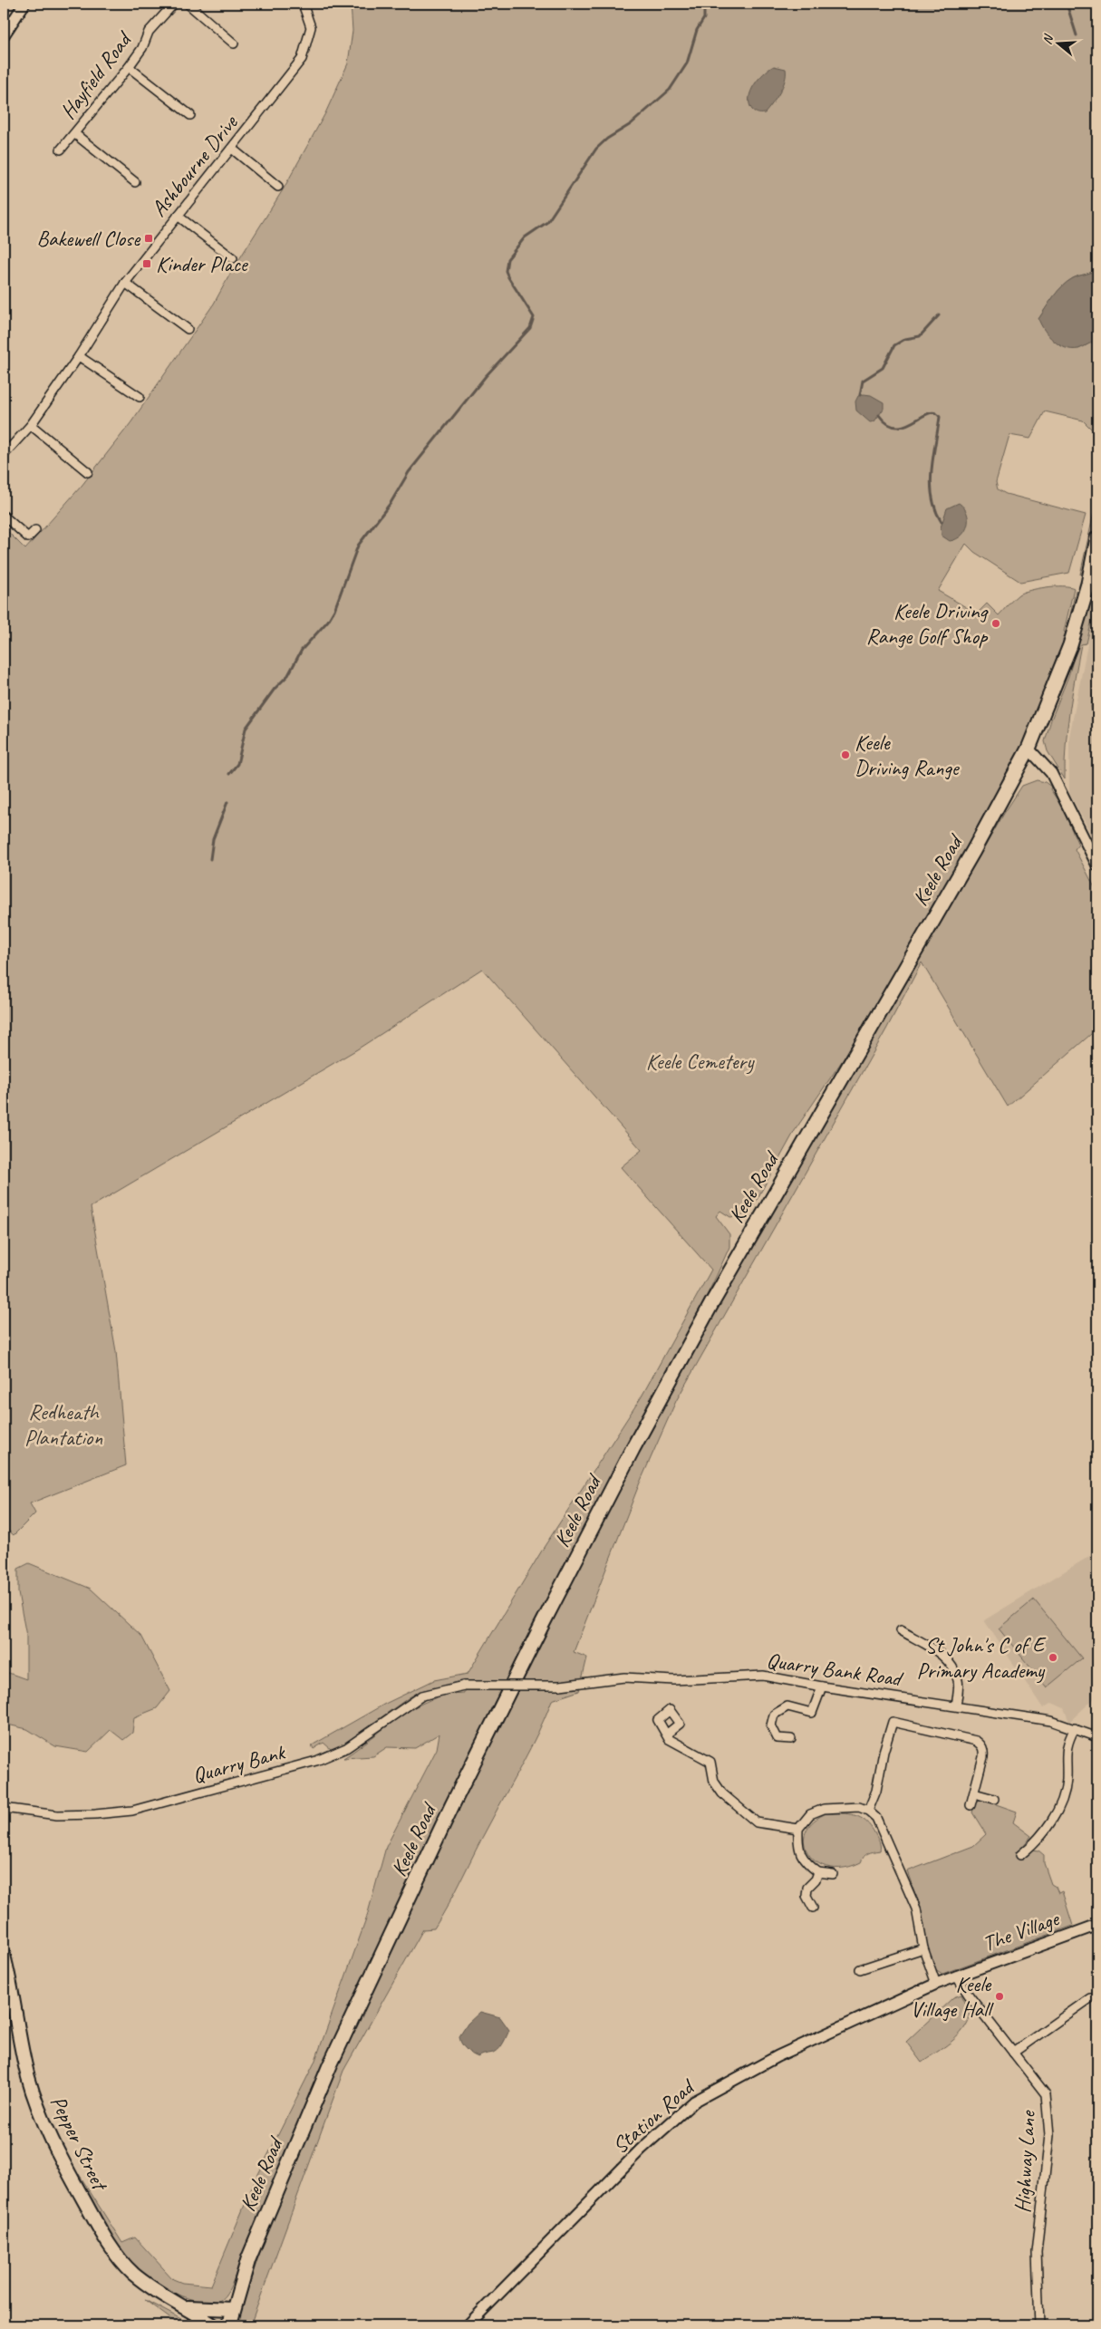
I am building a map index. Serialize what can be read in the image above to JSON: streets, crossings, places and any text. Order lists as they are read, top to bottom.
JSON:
{
  "streets": {
    "main road": ["Keele Road", "Pepper Street"],
    "street": [
      "Hayfield Road",
      "Ashbourne Drive",
      "Quarry Bank Road",
      "Quarry Bank",
      "The Village",
      "Station Road",
      "Highway Lane"
    ]
  },
  "crossings": [
    ["Keele Road", "Pepper Street"],
    ["Quarry Bank Road", "Quarry Bank"],
    ["The Village", "Station Road"],
    ["The Village", "Highway Lane"],
    ["Station Road", "Highway Lane"]
  ],
  "parks": ["Keele Cemetery", "Redheath Plantation"],
  "places": {
    "transit": ["Bakewell Close", "Kinder Place"],
    "other": [
      "Keele Driving Range Golf Shop",
      "Keele Driving Range",
      "St John's C of E Primary Academy",
      "Keele Village Hall"
    ]
  },
  "north": "left"
}
